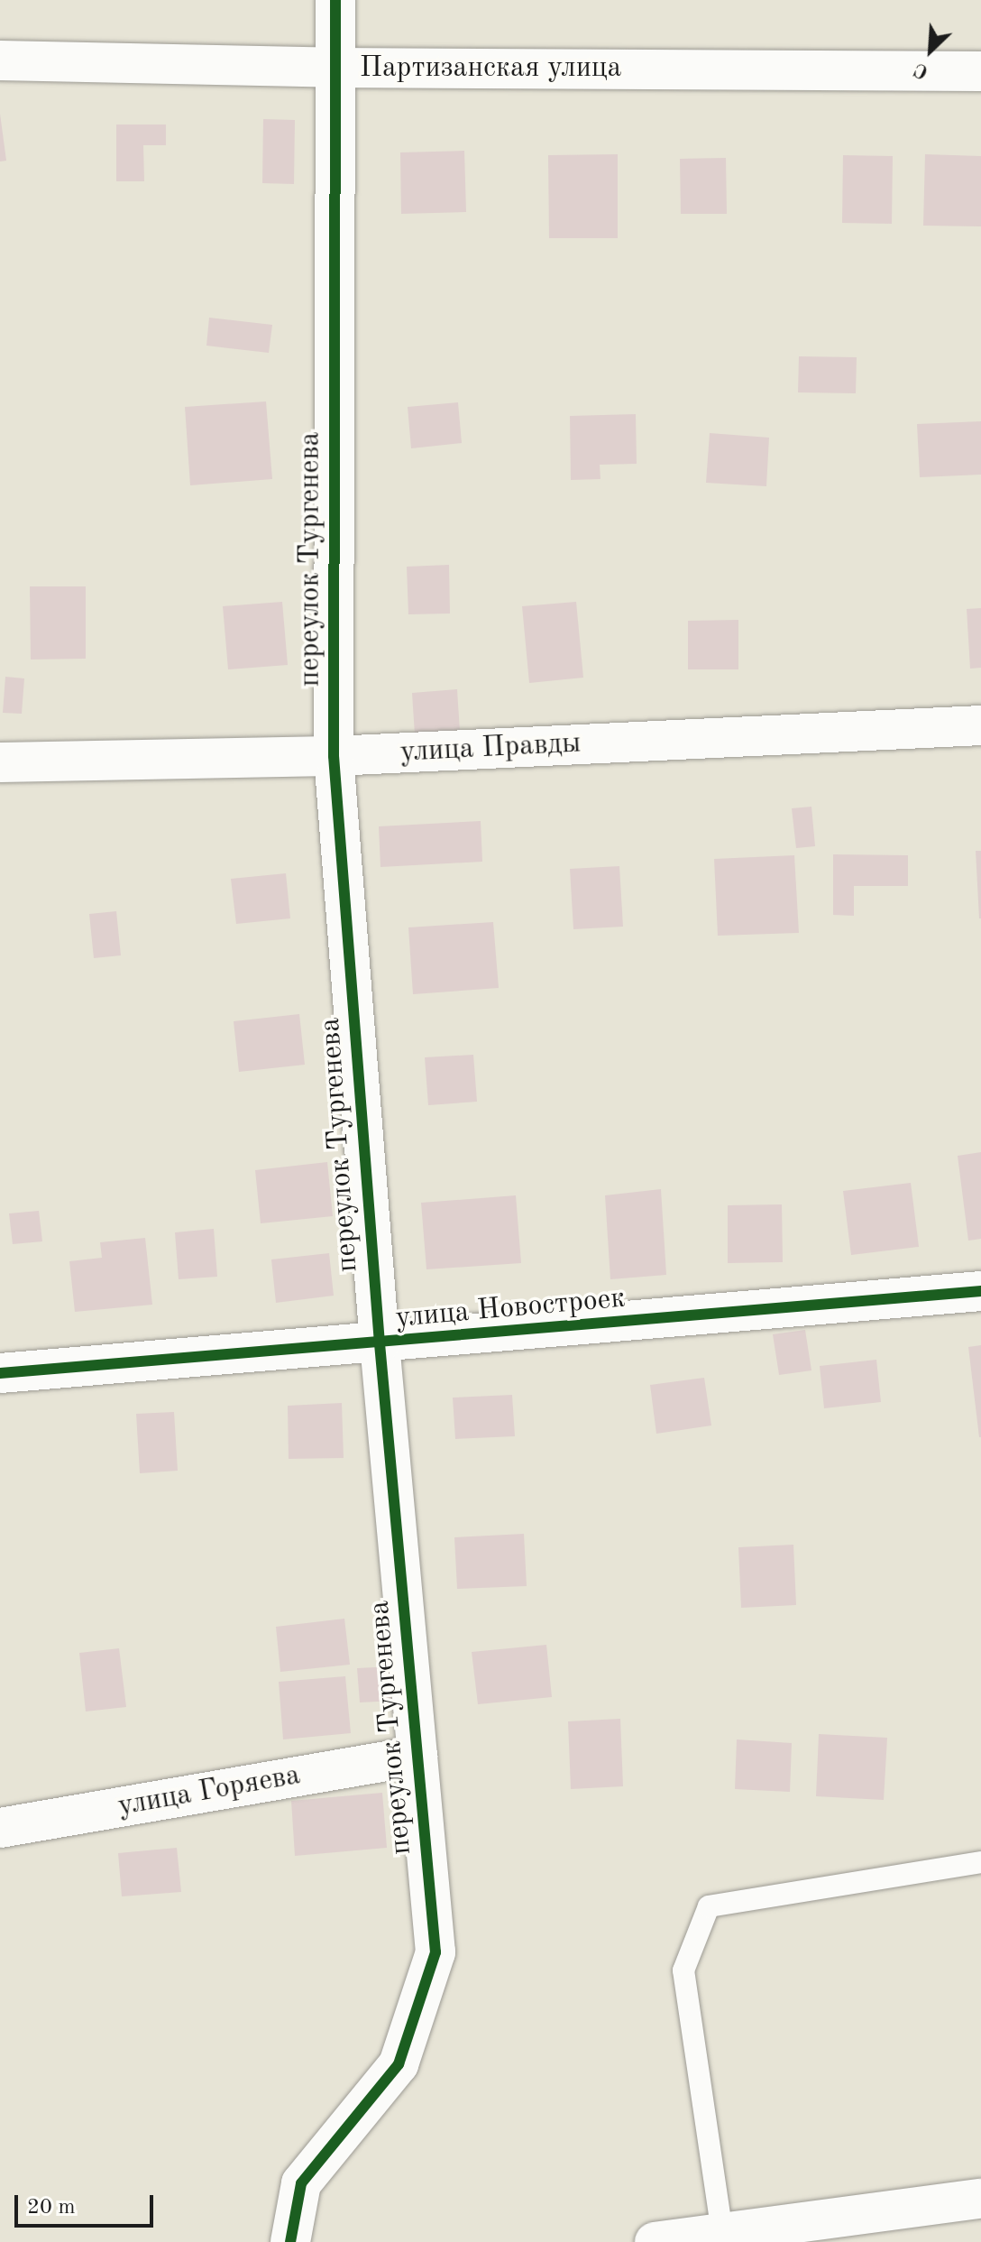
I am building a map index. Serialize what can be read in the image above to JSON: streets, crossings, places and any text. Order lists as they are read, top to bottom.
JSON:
{
  "streets": {
    "street": [
      "Партизанская улица",
      "переулок Тургенева",
      "улица Правды",
      "улица Новостроек",
      "улица Горяева"
    ]
  },
  "crossings": [
    ["Партизанская улица", "переулок Тургенева"],
    ["переулок Тургенева", "улица Правды"],
    ["переулок Тургенева", "улица Новостроек"],
    ["переулок Тургенева", "улица Горяева"]
  ],
  "scale_bar": "20 m",
  "north": "bottom left"
}
